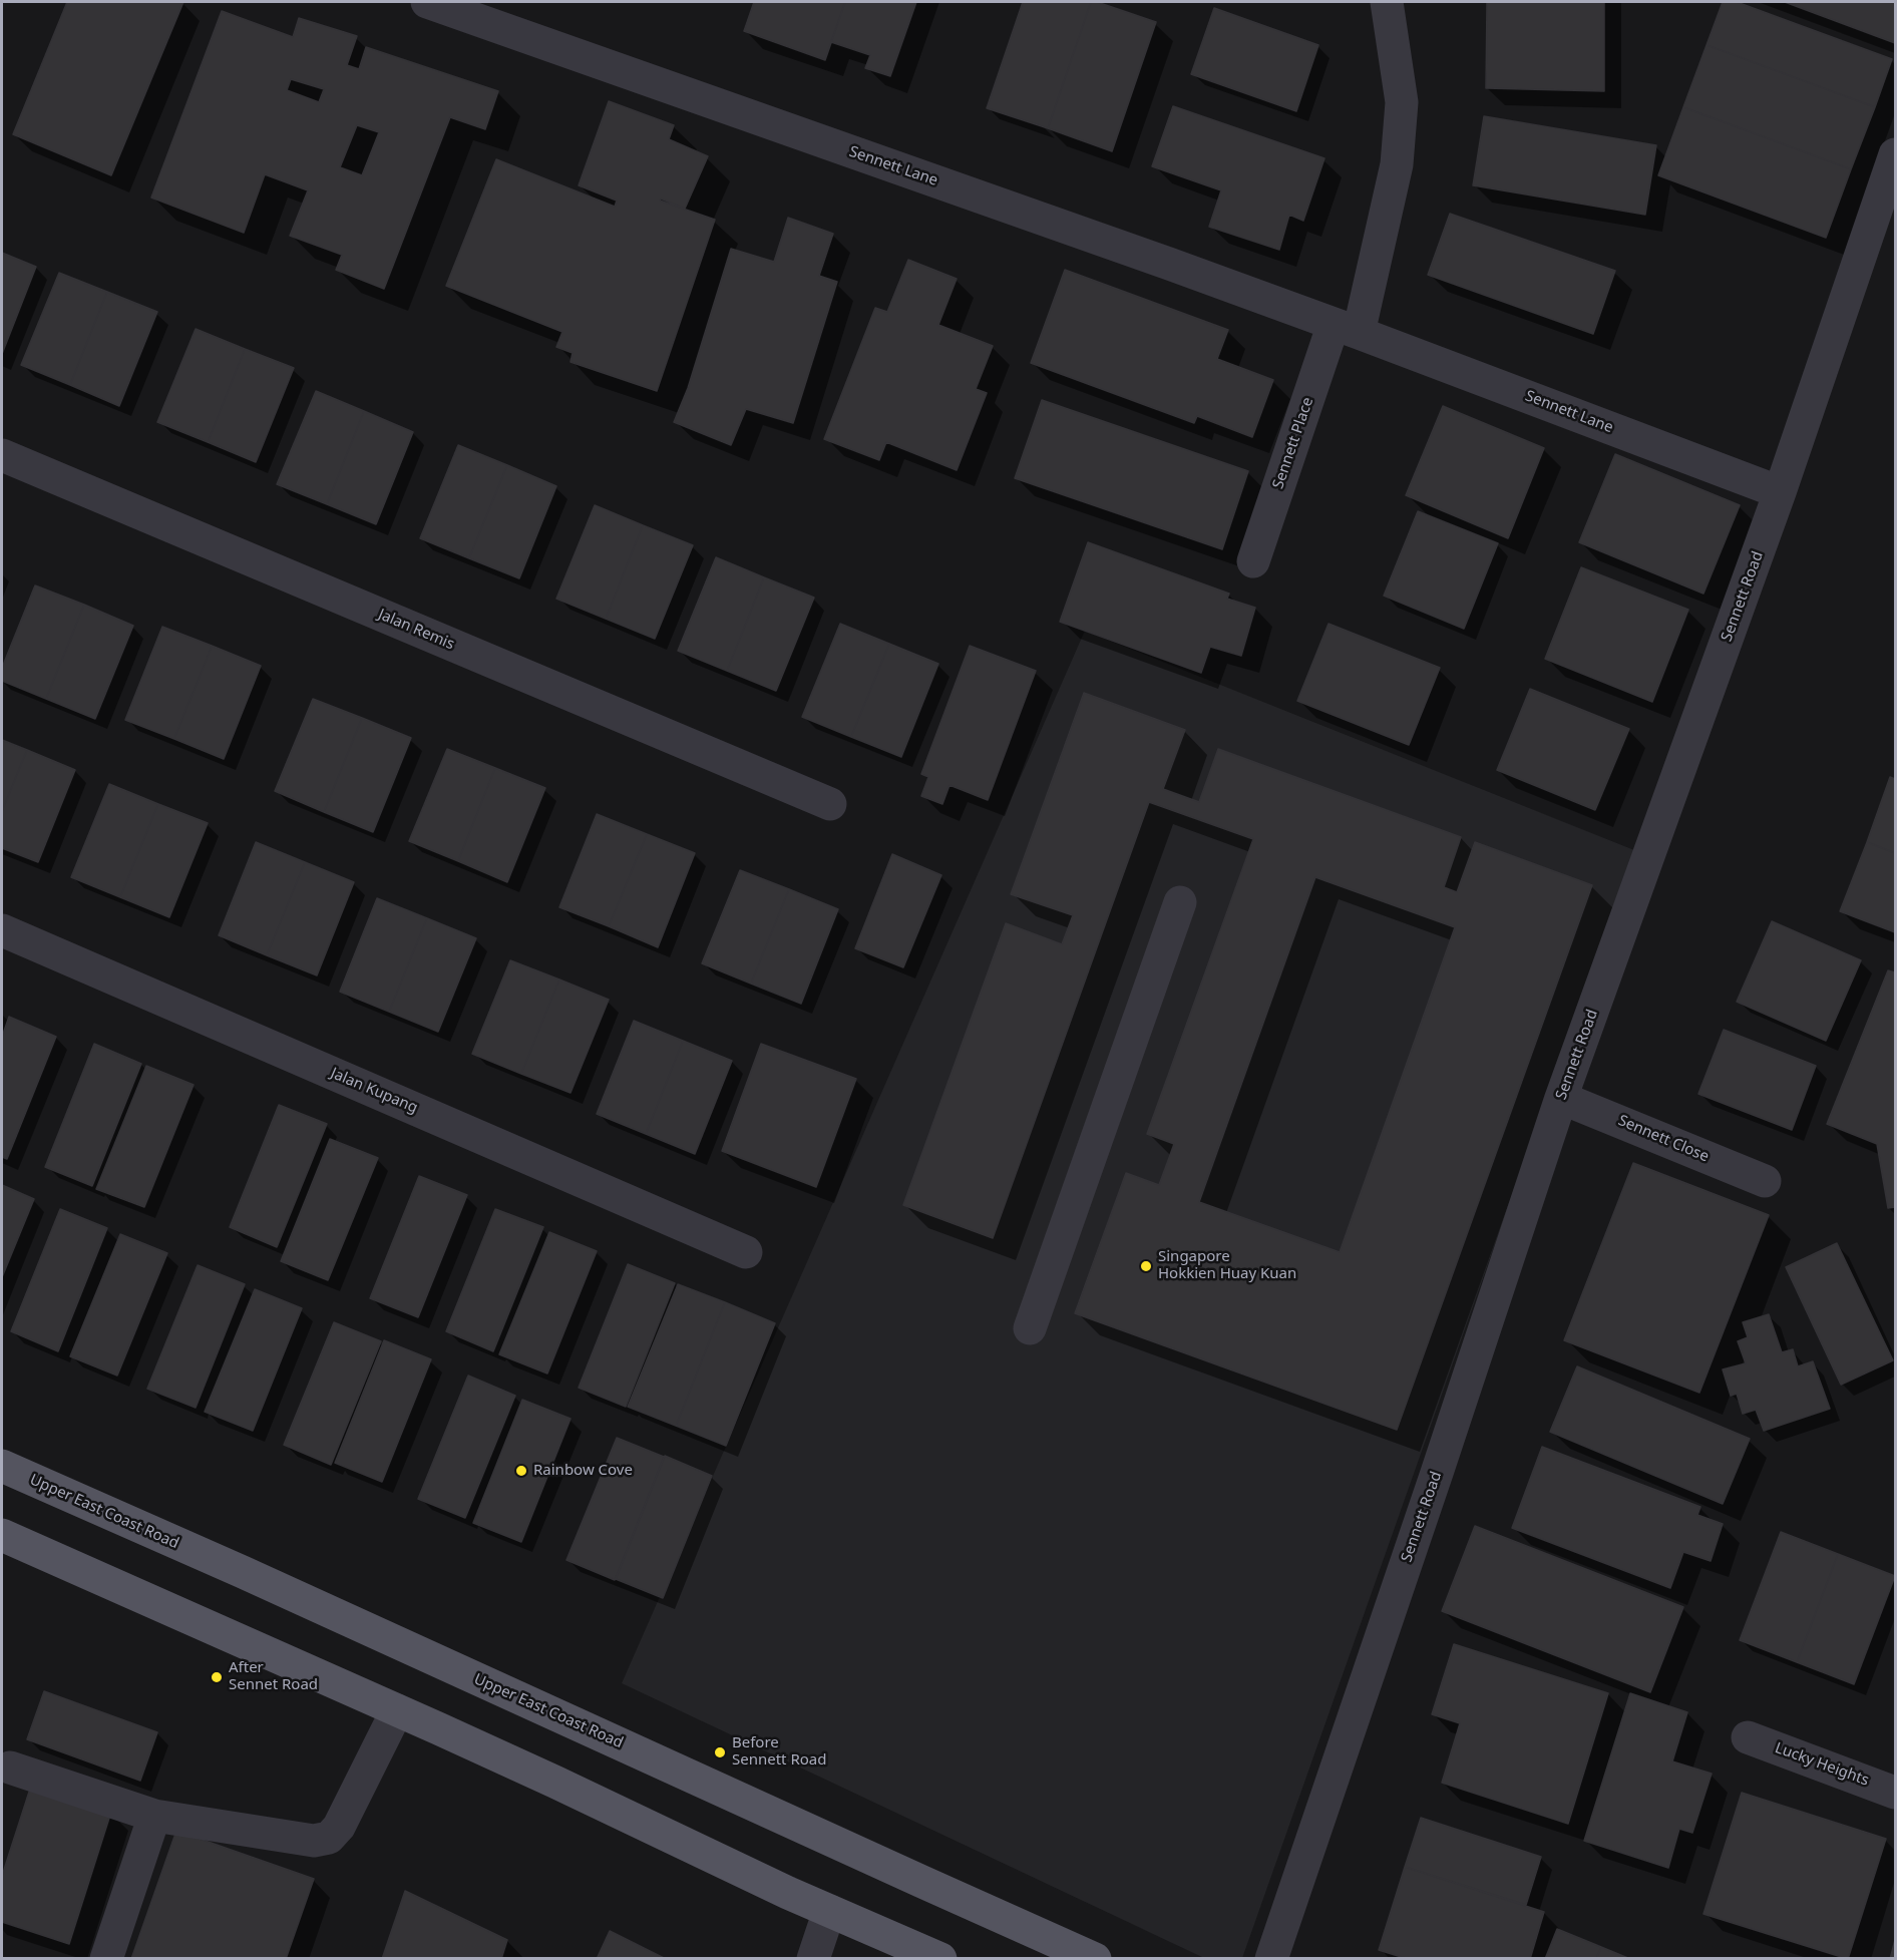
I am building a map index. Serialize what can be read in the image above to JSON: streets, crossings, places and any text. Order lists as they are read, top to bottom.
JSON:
{
  "streets": {
    "main road": ["Upper East Coast Road"],
    "street": [
      "Sennett Lane",
      "Sennett Place",
      "Sennett Road",
      "Jalan Remis",
      "Jalan Kupang",
      "Sennett Close",
      "Lucky Heights"
    ]
  },
  "crossings": [
    ["Sennett Lane", "Sennett Place"],
    ["Sennett Lane", "Sennett Road"],
    ["Sennett Road", "Sennett Close"]
  ],
  "places": [
    "Singapore Hokkien Huay Kuan",
    "Rainbow Cove",
    "After Sennet Road",
    "Before Sennett Road"
  ]
}
